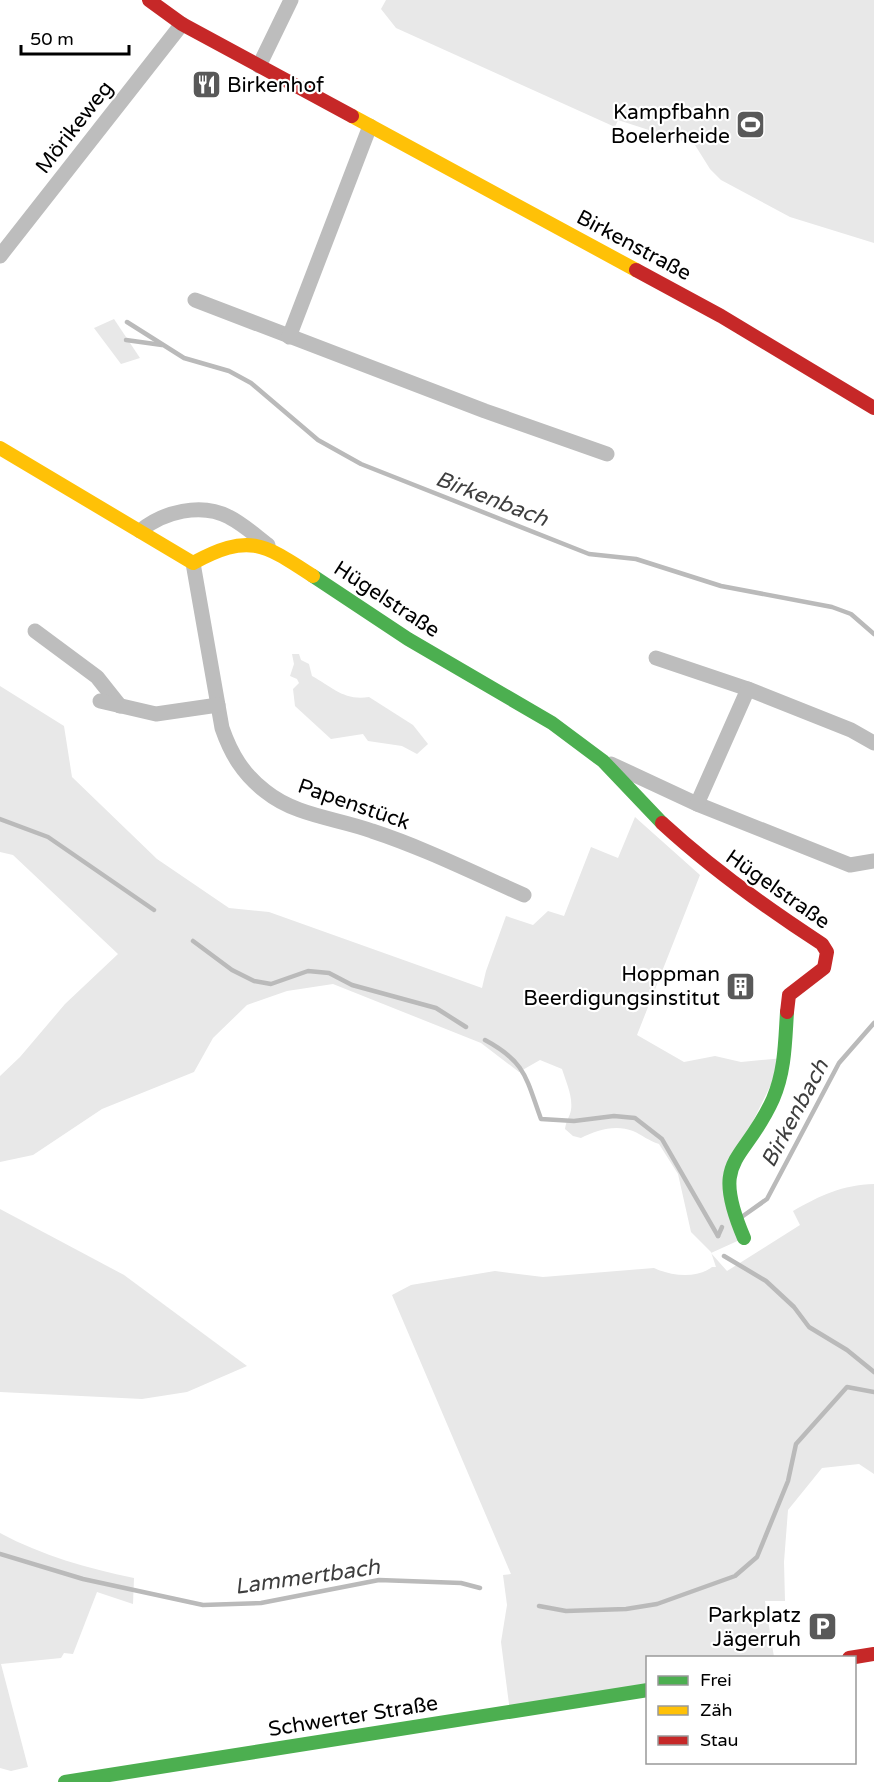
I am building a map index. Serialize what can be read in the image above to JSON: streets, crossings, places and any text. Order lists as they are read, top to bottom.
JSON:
{
  "streets": {
    "street": [
      "Mörikeweg",
      "Birkenstraße",
      "Hügelstraße",
      "Papenstück",
      "Schwerter Straße"
    ]
  },
  "crossings": [
    ["Mörikeweg", "Birkenstraße"],
    ["Hügelstraße", "Papenstück"]
  ],
  "water": ["Birkenbach", "Lammertbach"],
  "places": {
    "restaurant": ["Birkenhof"],
    "sports": ["Kampfbahn Boelerheide"],
    "building": ["Hoppman Beerdigungsinstitut"],
    "parking": ["Parkplatz Jägerruh"]
  },
  "legend": ["Frei", "Zäh", "Stau"],
  "scale_bar": "50 m"
}
